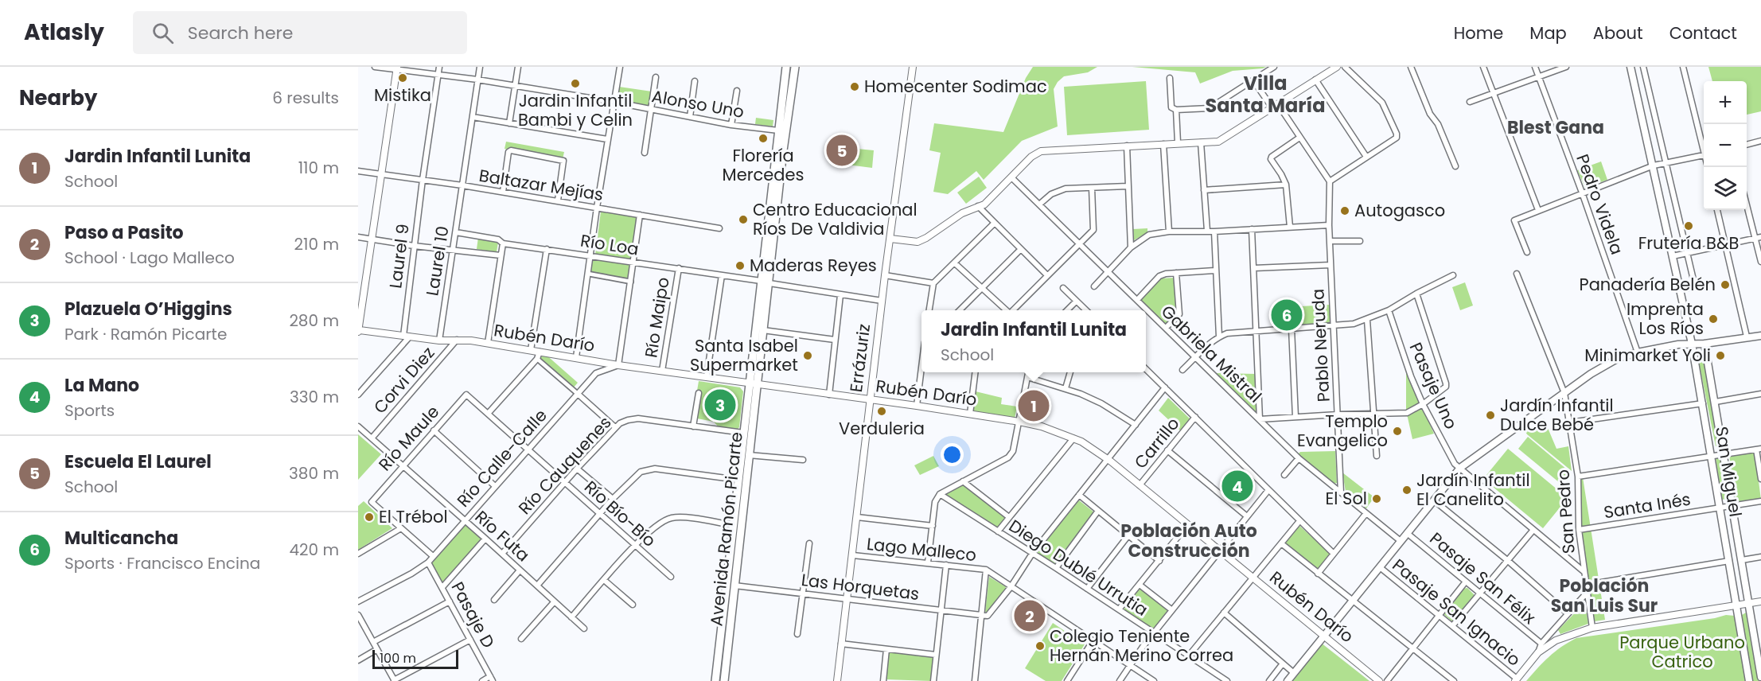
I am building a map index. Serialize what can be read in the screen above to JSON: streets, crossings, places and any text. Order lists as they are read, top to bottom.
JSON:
{
  "streets": {
    "highway": ["Avenida Ramón Picarte"],
    "main road": ["San Miguel"],
    "street": [
      "Alonso Uno",
      "Baltazar Mejías",
      "Pedro Videla",
      "Río Loa",
      "Laurel 9",
      "Laurel 10",
      "Río Maipo",
      "Rubén Darío",
      "Pablo Neruda",
      "Gabriela Mistral",
      "Errázuriz",
      "Corvi Diez",
      "Pasaje Uno",
      "Río Maule",
      "Carrillo",
      "Río Calle-Calle",
      "Río Cauquenes",
      "Santa Inés",
      "San Pedro",
      "Río Bío-Bío",
      "Río Futa",
      "Lago Malleco",
      "Diego Dublé Urrutia",
      "Pasaje San Félix",
      "Las Horquetas",
      "Pasaje San Ignacio",
      "Pasaje D"
    ]
  },
  "crossings": [
    ["Alonso Uno", "Laurel 9"],
    ["Alonso Uno", "Laurel 10"],
    ["Alonso Uno", "Avenida Ramón Picarte"],
    ["Baltazar Mejías", "Laurel 9"],
    ["Baltazar Mejías", "Laurel 10"],
    ["Río Loa", "Laurel 10"],
    ["Río Loa", "Río Maipo"],
    ["Río Loa", "Avenida Ramón Picarte"],
    ["Laurel 9", "Rubén Darío"],
    ["Laurel 10", "Rubén Darío"],
    ["Río Maipo", "Rubén Darío"],
    ["Rubén Darío", "Errázuriz"],
    ["Rubén Darío", "Corvi Diez"],
    ["Rubén Darío", "Carrillo"],
    ["Rubén Darío", "Río Calle-Calle"],
    ["Rubén Darío", "Avenida Ramón Picarte"],
    ["Pablo Neruda", "Gabriela Mistral"],
    ["Errázuriz", "Lago Malleco"],
    ["Errázuriz", "Las Horquetas"],
    ["Corvi Diez", "Río Futa"],
    ["Pasaje Uno", "San Pedro"],
    ["Río Maule", "Río Bío-Bío"],
    ["Río Maule", "Río Futa"],
    ["Río Calle-Calle", "Río Bío-Bío"],
    ["Río Calle-Calle", "Río Futa"],
    ["Río Calle-Calle", "Pasaje D"],
    ["Río Cauquenes", "Río Bío-Bío"],
    ["Río Cauquenes", "Avenida Ramón Picarte"],
    ["Río Cauquenes", "Río Futa"],
    ["San Miguel", "Santa Inés"],
    ["Santa Inés", "San Pedro"],
    ["Avenida Ramón Picarte", "Las Horquetas"]
  ],
  "districts": [
    "Villa Santa María",
    "Blest Gana",
    "Población Auto Construcción",
    "Población San Luis Sur"
  ],
  "parks": ["Parque Urbano Catrico"],
  "places": [
    "Mistika",
    "Jardin Infantil Bambi y Celin",
    "Homecenter Sodimac",
    "Florería Mercedes",
    "Autogasco",
    "Centro Educacional Ríos De Valdivia",
    "Frutería B&B",
    "Maderas Reyes",
    "Panadería Belén",
    "Imprenta Los Ríos",
    "Santa Isabel Supermarket",
    "Minimarket Yoli",
    "Verduleria",
    "Jardín Infantil Dulce Bebé",
    "Templo Evangelico",
    "Jardín Infantil El Canelito",
    "El Sol",
    "El Trébol",
    "Colegio Teniente Hernán Merino Correa"
  ],
  "scale_bar": "100 m",
  "page": {
    "header": "Atlasly",
    "search": "Search here",
    "nav": [
      "Home",
      "Map",
      "About",
      "Contact"
    ],
    "heading": ["Nearby", "6 results"],
    "map_buttons": ["+", "−"],
    "list": [
      {
        "mark": "1",
        "name": "Jardin Infantil Lunita",
        "note": "School",
        "value": "110 m"
      },
      {
        "mark": "2",
        "name": "Paso a Pasito",
        "note": "School · Lago Malleco",
        "value": "210 m"
      },
      {
        "mark": "3",
        "name": "Plazuela O’Higgins",
        "note": "Park · Ramón Picarte",
        "value": "280 m"
      },
      {
        "mark": "4",
        "name": "La Mano",
        "note": "Sports",
        "value": "330 m"
      },
      {
        "mark": "5",
        "name": "Escuela El Laurel",
        "note": "School",
        "value": "380 m"
      },
      {
        "mark": "6",
        "name": "Multicancha",
        "note": "Sports · Francisco Encina",
        "value": "420 m"
      }
    ],
    "pins": [
      "5",
      "6",
      "3",
      "1",
      "4",
      "2"
    ],
    "popup": ["Jardin Infantil Lunita", "School"],
    "scale": "100 m"
  }
}
